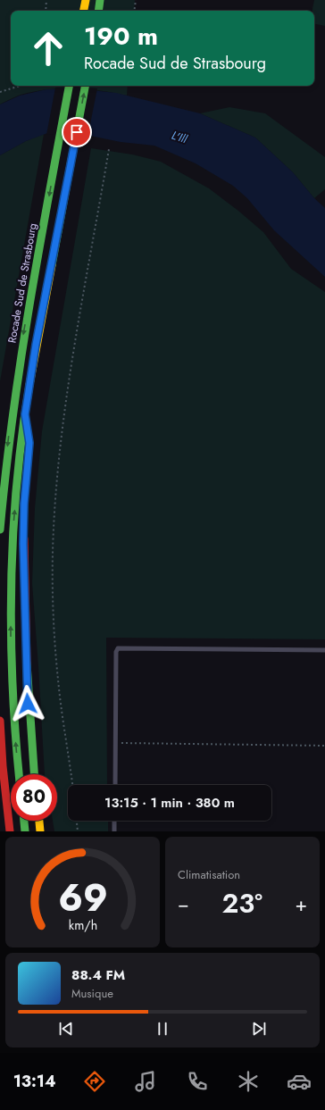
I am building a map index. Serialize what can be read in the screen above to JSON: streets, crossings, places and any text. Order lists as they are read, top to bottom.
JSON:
{
  "streets": {
    "highway": ["Rocade Sud de Strasbourg"]
  },
  "water": ["L'Ill"],
  "page": {
    "turn": ["190 m", "Rocade Sud de Strasbourg"],
    "limit": "80",
    "trip": "13:15 · 1 min · 380 m",
    "tile": "Climatisation",
    "heat": ["−", "23°", "+"],
    "song": ["88.4 FM", "Musique"],
    "tabs": "13:14",
    "gauge": ["69", "km/h"]
  }
}
